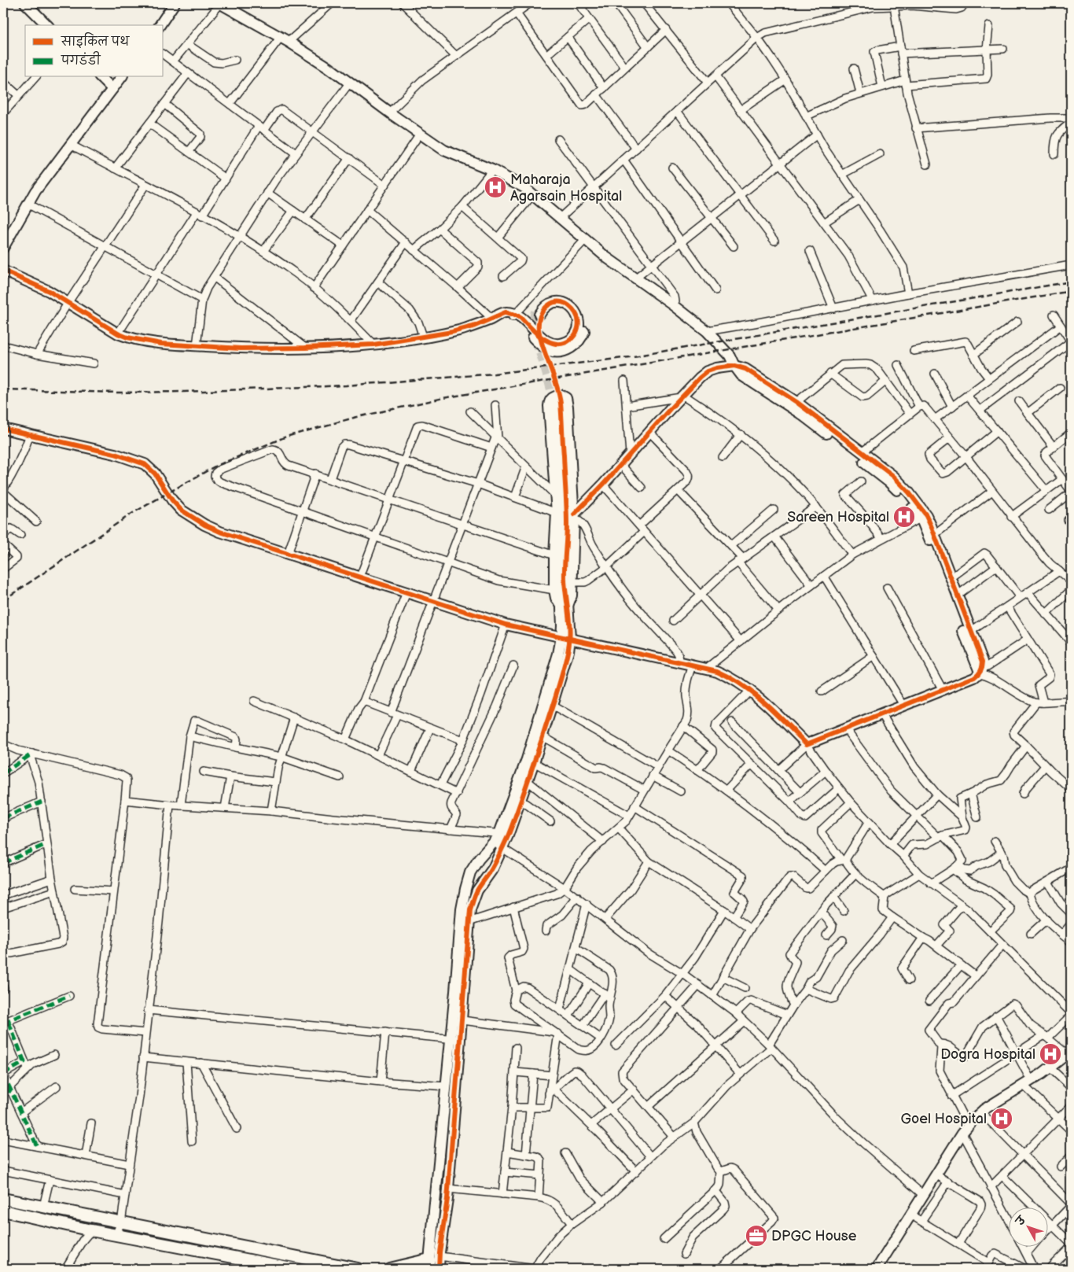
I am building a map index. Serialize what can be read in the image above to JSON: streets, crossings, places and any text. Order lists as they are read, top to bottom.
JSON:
{
  "places": {
    "hospital": [
      "Maharaja Agarsain Hospital",
      "Sareen Hospital",
      "Dogra Hospital",
      "Goel Hospital"
    ],
    "office": ["DPGC House"]
  },
  "legend": ["साइकिल पथ", "पगडंडी"],
  "north": "top left"
}
